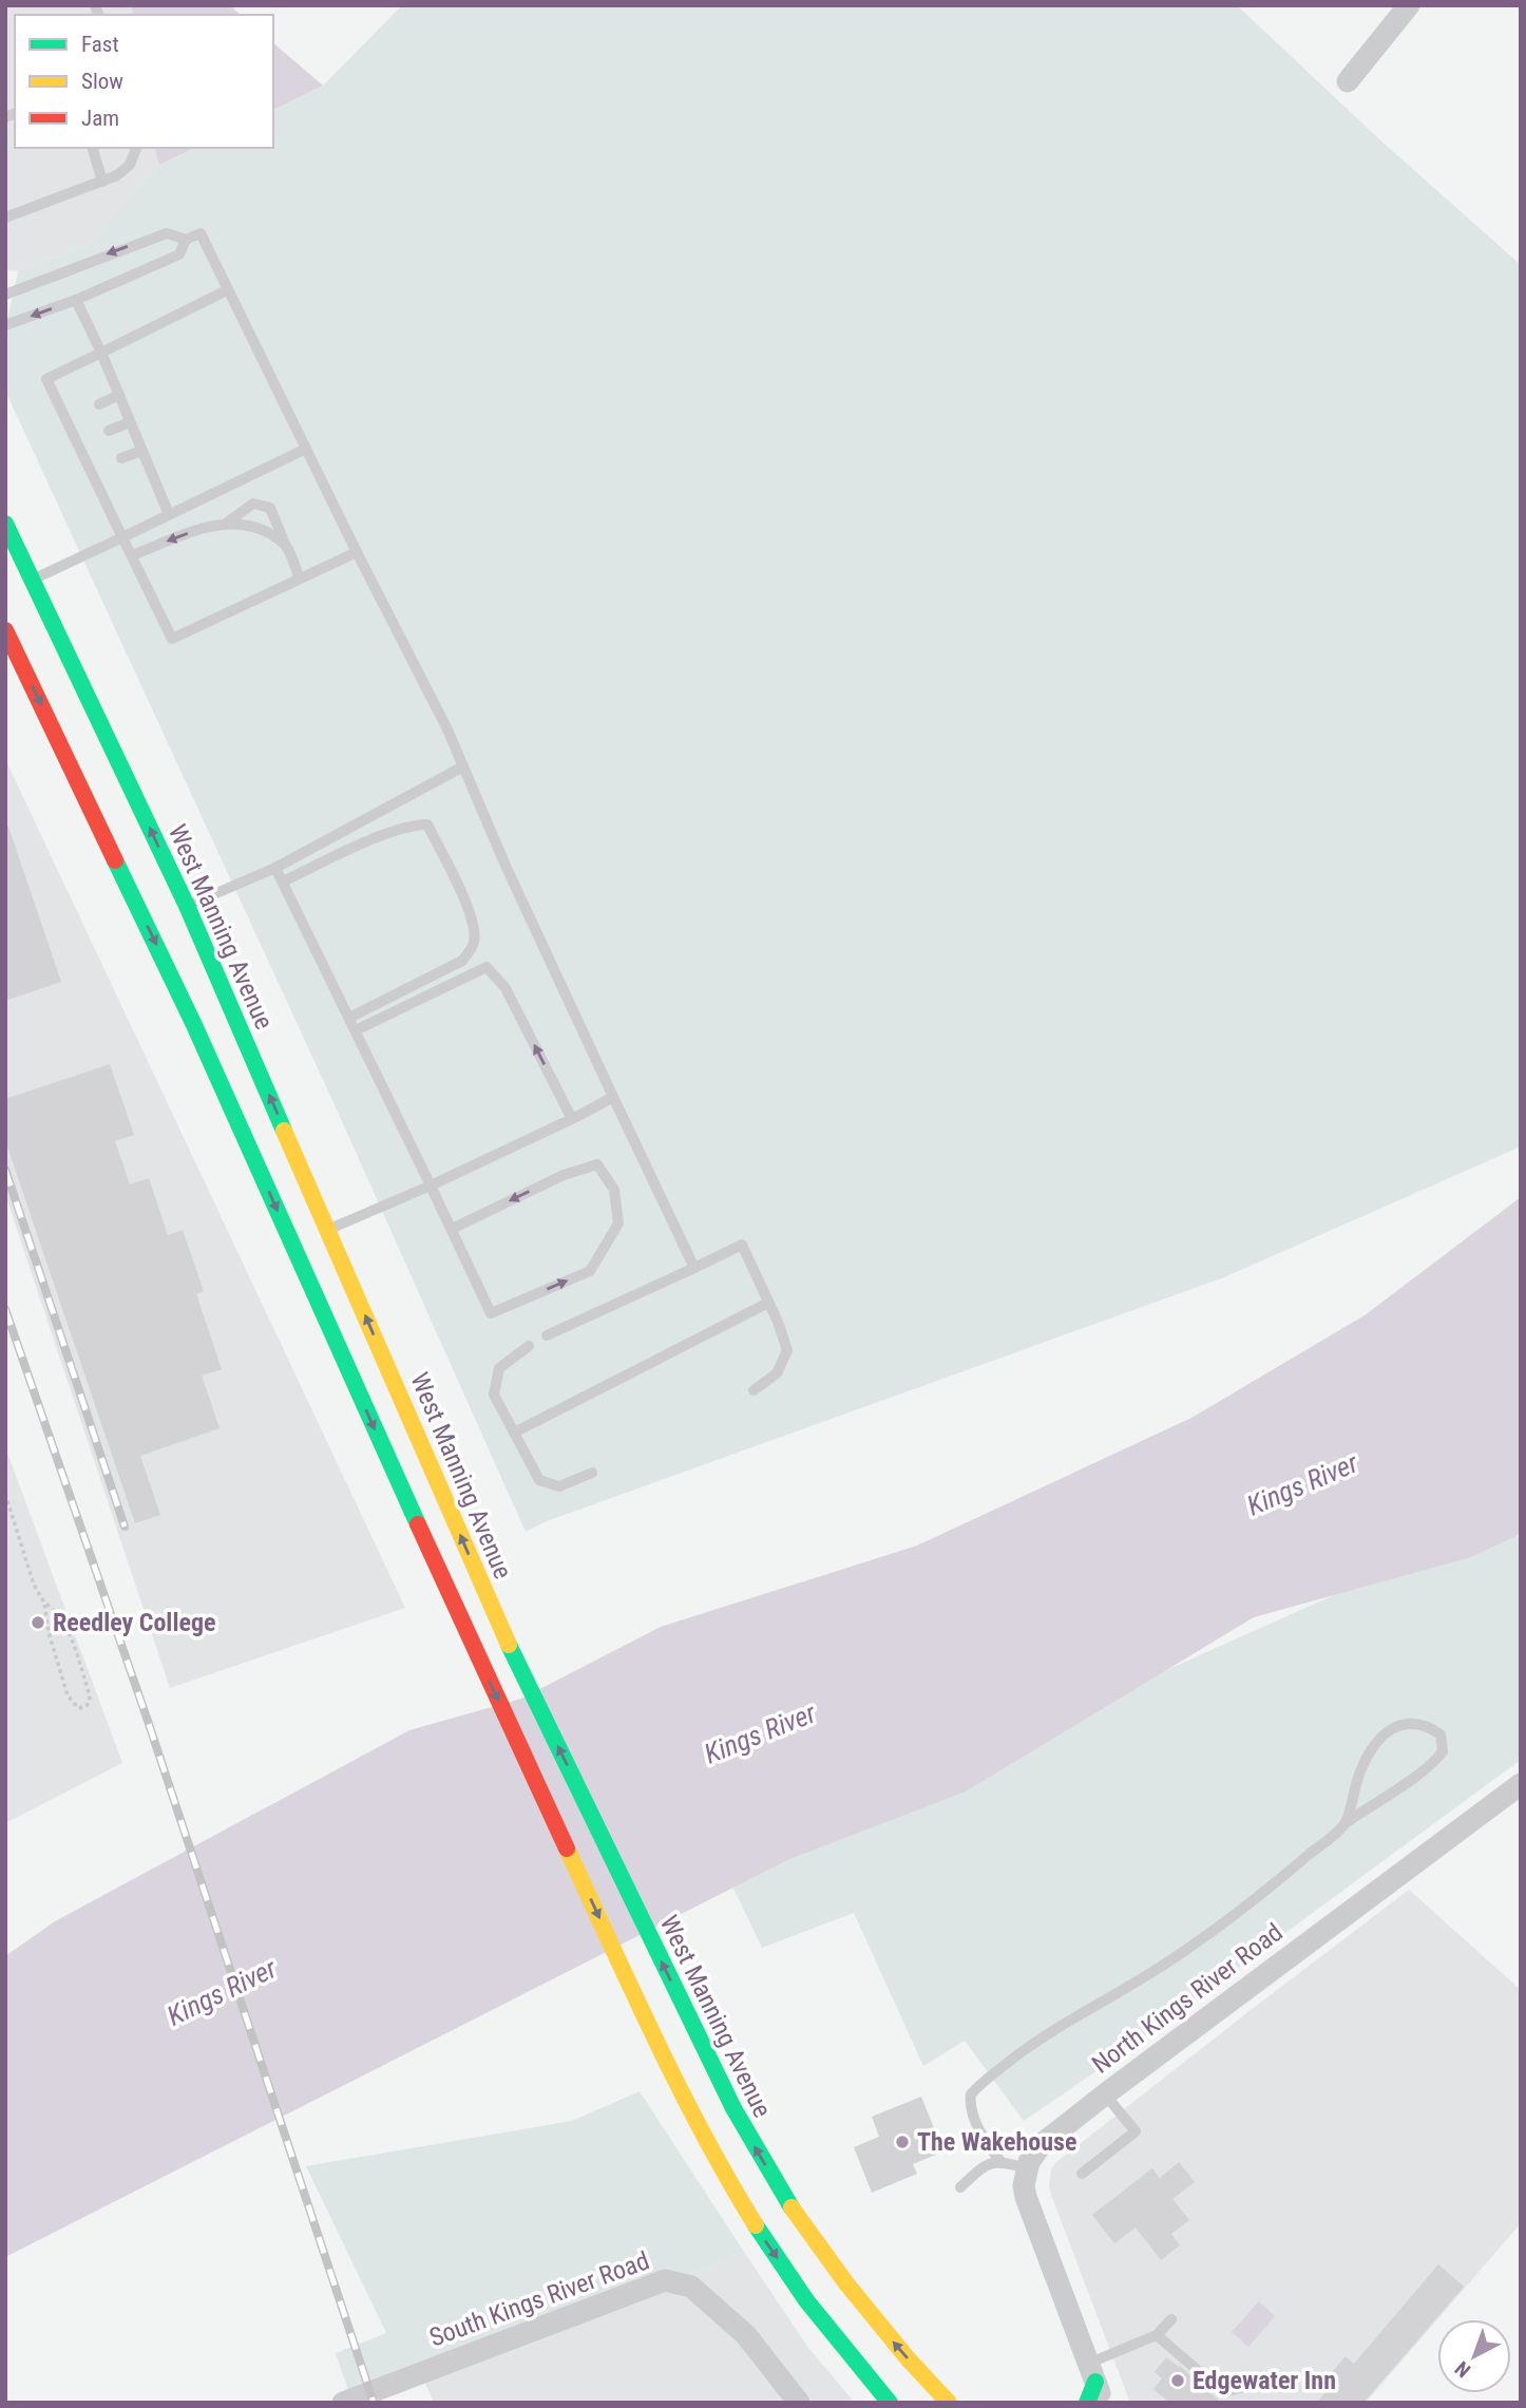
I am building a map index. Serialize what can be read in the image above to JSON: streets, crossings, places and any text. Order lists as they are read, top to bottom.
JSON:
{
  "streets": {
    "main road": ["West Manning Avenue"],
    "street": ["North Kings River Road", "South Kings River Road"]
  },
  "water": ["Kings River"],
  "places": ["Reedley College", "The Wakehouse", "Edgewater Inn"],
  "legend": ["Fast", "Slow", "Jam"],
  "north": "bottom left"
}
